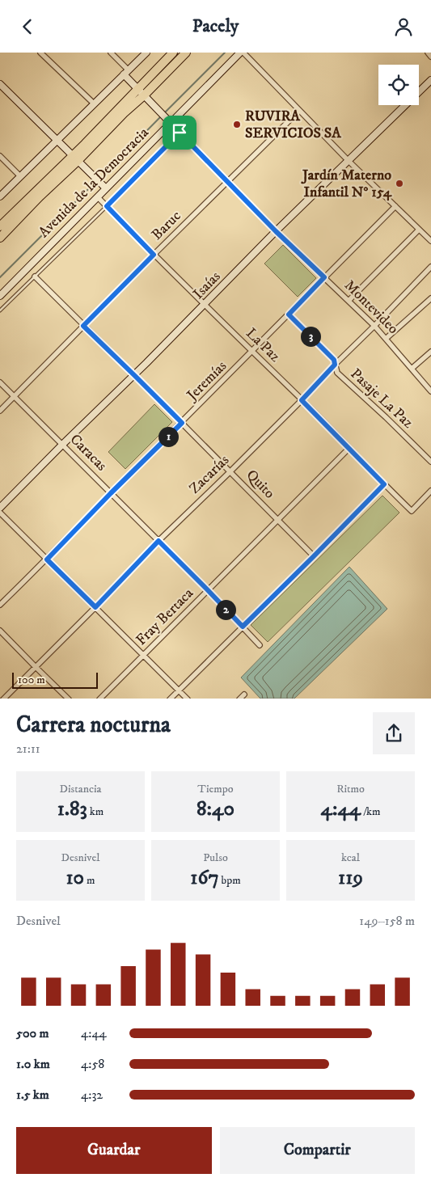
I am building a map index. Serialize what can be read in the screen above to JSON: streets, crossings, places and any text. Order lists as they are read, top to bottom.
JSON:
{
  "streets": {
    "highway": ["Avenida de la Democracia"],
    "street": [
      "Baruc",
      "Isaías",
      "Montevideo",
      "La Paz",
      "Jeremías",
      "Pasaje La Paz",
      "Caracas",
      "Zacarías",
      "Quito",
      "Fray Bertaca"
    ]
  },
  "crossings": [
    ["Avenida de la Democracia", "Montevideo"],
    ["Avenida de la Democracia", "La Paz"],
    ["Baruc", "Montevideo"],
    ["Baruc", "La Paz"],
    ["Baruc", "Caracas"],
    ["Baruc", "Quito"],
    ["Isaías", "Montevideo"],
    ["Isaías", "La Paz"],
    ["Isaías", "Caracas"],
    ["Isaías", "Quito"],
    ["Montevideo", "Jeremías"],
    ["Montevideo", "Zacarías"],
    ["La Paz", "Jeremías"],
    ["La Paz", "Zacarías"],
    ["La Paz", "Fray Bertaca"],
    ["Jeremías", "Pasaje La Paz"],
    ["Jeremías", "Caracas"],
    ["Jeremías", "Quito"],
    ["Pasaje La Paz", "Zacarías"],
    ["Caracas", "Zacarías"],
    ["Caracas", "Fray Bertaca"],
    ["Zacarías", "Quito"],
    ["Quito", "Fray Bertaca"]
  ],
  "places": ["RUVIRA SERVICIOS SA", "Jardín Materno Infantil N° 154"],
  "scale_bar": "100 m",
  "page": {
    "header": "Pacely",
    "pins": ["3", "1", "2"],
    "scale": "100 m",
    "heading": ["Carrera nocturna", "21:11"],
    "stats": [
      ["Distancia", "1.83 km"],
      ["Tiempo", "8:40"],
      ["Ritmo", "4:44 /km"],
      ["Desnivel", "10 m"],
      ["Pulso", "167 bpm"],
      ["kcal", "119"]
    ],
    "chart": ["Desnivel", "149–158 m"],
    "list": [
      {
        "name": "500 m",
        "note": "4:44"
      },
      {
        "name": "1.0 km",
        "note": "4:58"
      },
      {
        "name": "1.5 km",
        "note": "4:32"
      }
    ],
    "buttons": ["Guardar", "Compartir"]
  }
}
